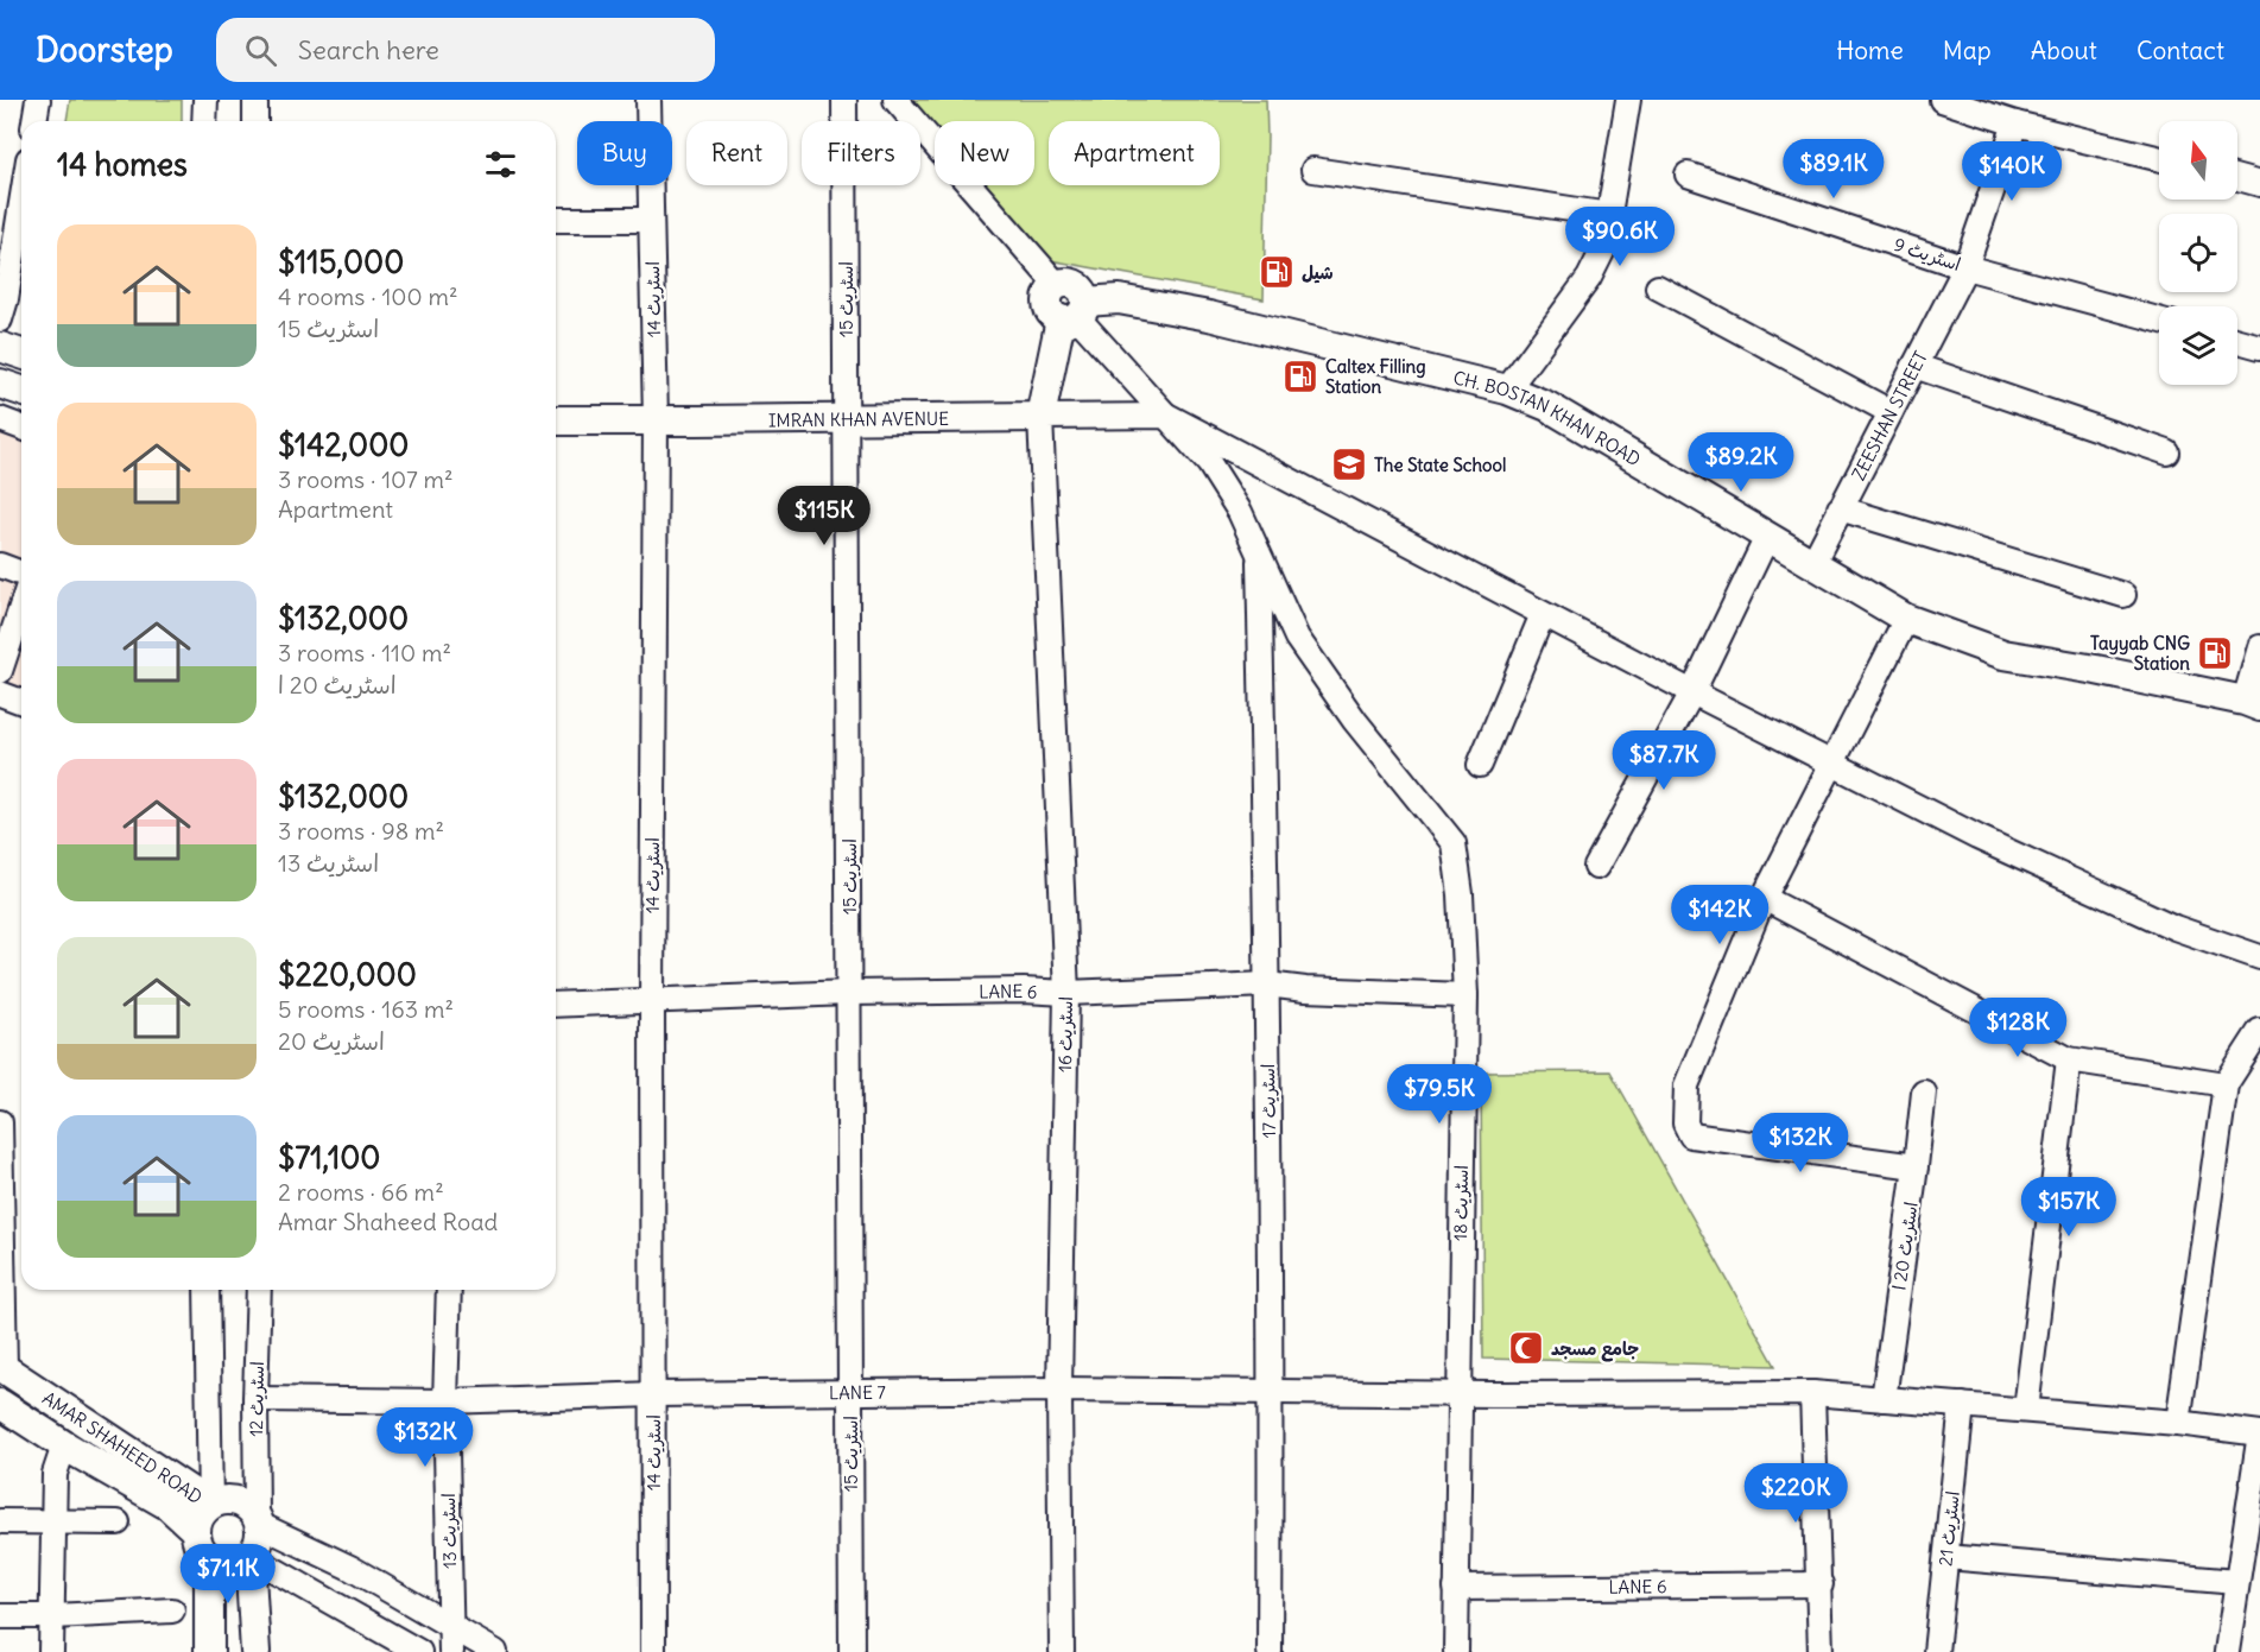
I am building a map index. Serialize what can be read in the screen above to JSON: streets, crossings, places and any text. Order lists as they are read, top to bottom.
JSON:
{
  "streets": {
    "main road": ["IMRAN KHAN AVENUE", "CH. BOSTAN KHAN ROAD", "AMAR SHAHEED ROAD"],
    "street": [
      "اسٹریٹ 9",
      "اسٹریٹ 14",
      "اسٹریٹ 15",
      "ZEESHAN STREET",
      "LANE 6",
      "اسٹریٹ 16",
      "اسٹریٹ 17",
      "اسٹریٹ 18",
      "اسٹریٹ 20 ا",
      "LANE 7",
      "اسٹریٹ 12",
      "اسٹریٹ 21",
      "اسٹریٹ 13"
    ]
  },
  "crossings": [
    ["اسٹریٹ 9", "ZEESHAN STREET"],
    ["اسٹریٹ 14", "IMRAN KHAN AVENUE"],
    ["اسٹریٹ 14", "LANE 6"],
    ["اسٹریٹ 14", "LANE 7"],
    ["اسٹریٹ 15", "IMRAN KHAN AVENUE"],
    ["اسٹریٹ 15", "LANE 6"],
    ["اسٹریٹ 15", "LANE 7"],
    ["ZEESHAN STREET", "CH. BOSTAN KHAN ROAD"],
    ["IMRAN KHAN AVENUE", "اسٹریٹ 16"],
    ["IMRAN KHAN AVENUE", "اسٹریٹ 18"],
    ["CH. BOSTAN KHAN ROAD", "اسٹریٹ 18"],
    ["LANE 6", "اسٹریٹ 16"],
    ["LANE 6", "اسٹریٹ 17"],
    ["LANE 6", "اسٹریٹ 18"],
    ["اسٹریٹ 16", "LANE 7"],
    ["اسٹریٹ 17", "اسٹریٹ 18"],
    ["اسٹریٹ 17", "LANE 7"],
    ["اسٹریٹ 18", "LANE 7"],
    ["اسٹریٹ 20 ا", "LANE 7"],
    ["LANE 7", "اسٹریٹ 12"],
    ["LANE 7", "اسٹریٹ 21"],
    ["LANE 7", "اسٹریٹ 13"],
    ["اسٹریٹ 12", "AMAR SHAHEED ROAD"]
  ],
  "places": {
    "fuel station": ["شیل", "Caltex Filling Station", "Tayyab CNG Station"],
    "school or university": ["The State School"],
    "mosque": ["جامع مسجد"]
  },
  "north": "top",
  "page": {
    "header": "Doorstep",
    "search": "Search here",
    "nav": [
      "Home",
      "Map",
      "About",
      "Contact"
    ],
    "chip": [
      "Buy",
      "Rent",
      "Filters",
      "New",
      "Apartment"
    ],
    "heading": "14 homes",
    "price": [
      "$89.1K",
      "$140K",
      "$90.6K",
      "$89.2K",
      "$115K",
      "$87.7K",
      "$142K",
      "$128K",
      "$79.5K",
      "$132K",
      "$157K",
      "$132K",
      "$220K",
      "$71.1K"
    ],
    "list": [
      {
        "name": "$115,000",
        "note": "4 rooms · 100 m² · اسٹریٹ 15"
      },
      {
        "name": "$142,000",
        "note": "3 rooms · 107 m² · Apartment"
      },
      {
        "name": "$132,000",
        "note": "3 rooms · 110 m² · اسٹریٹ 20 ا"
      },
      {
        "name": "$132,000",
        "note": "3 rooms · 98 m² · اسٹریٹ 13"
      },
      {
        "name": "$220,000",
        "note": "5 rooms · 163 m² · اسٹریٹ 20"
      },
      {
        "name": "$71,100",
        "note": "2 rooms · 66 m² · Amar Shaheed Road"
      }
    ]
  }
}
